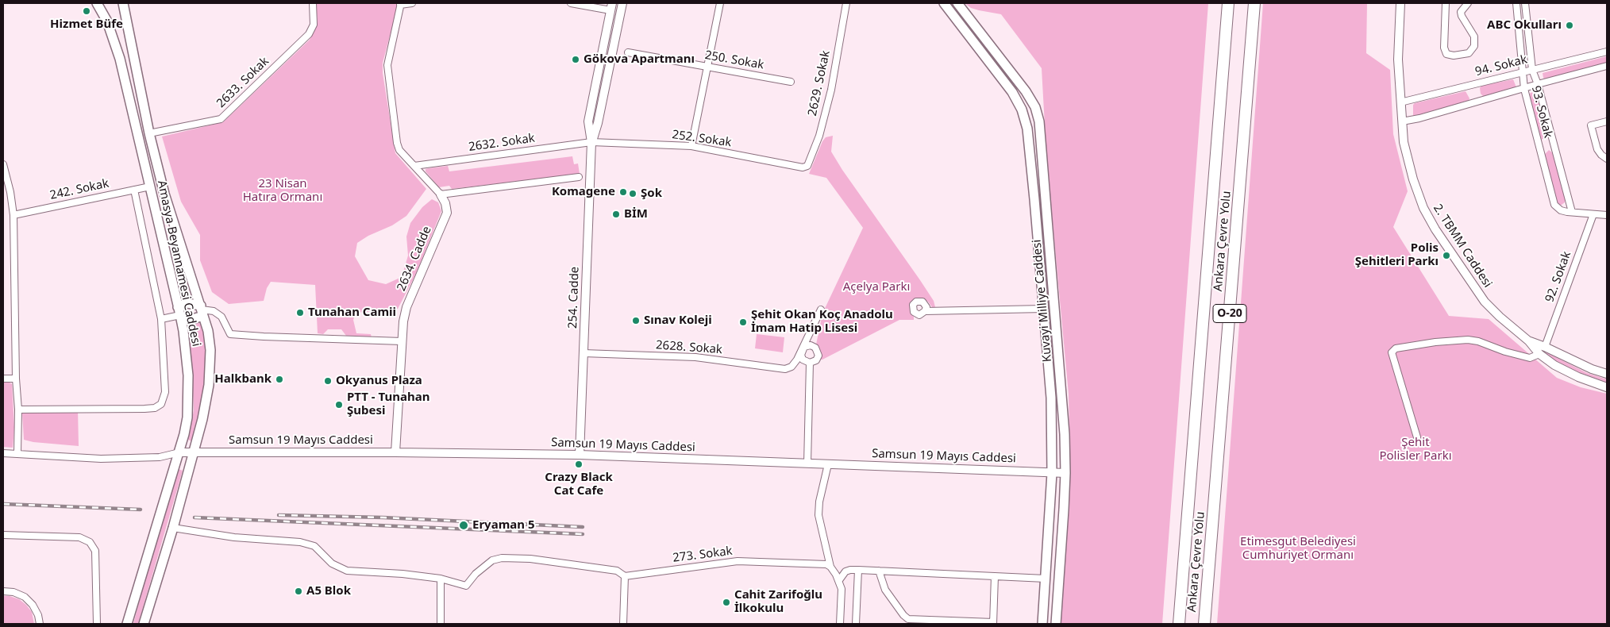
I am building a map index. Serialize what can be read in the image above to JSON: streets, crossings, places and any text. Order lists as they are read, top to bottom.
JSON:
{
  "streets": {
    "highway": ["Ankara Çevre Yolu", "O-20"],
    "main road": ["Amasya Beyannamesi Caddesi", "Kuvayi Milliye Caddesi"],
    "street": [
      "250. Sokak",
      "94. Sokak",
      "2633. Sokak",
      "2629. Sokak",
      "93. Sokak",
      "252. Sokak",
      "2632. Sokak",
      "242. Sokak",
      "2. TBMM Caddesi",
      "2634. Cadde",
      "92. Sokak",
      "254. Cadde",
      "2628. Sokak",
      "Samsun 19 Mayıs Caddesi",
      "273. Sokak"
    ]
  },
  "crossings": [
    ["94. Sokak", "93. Sokak"],
    ["94. Sokak", "2. TBMM Caddesi"],
    ["2633. Sokak", "Amasya Beyannamesi Caddesi"],
    ["2629. Sokak", "252. Sokak"],
    ["93. Sokak", "92. Sokak"],
    ["252. Sokak", "2632. Sokak"],
    ["252. Sokak", "254. Cadde"],
    ["2632. Sokak", "254. Cadde"],
    ["242. Sokak", "Amasya Beyannamesi Caddesi"],
    ["2. TBMM Caddesi", "92. Sokak"],
    ["2634. Cadde", "Samsun 19 Mayıs Caddesi"],
    ["Amasya Beyannamesi Caddesi", "Samsun 19 Mayıs Caddesi"],
    ["254. Cadde", "2628. Sokak"],
    ["254. Cadde", "Samsun 19 Mayıs Caddesi"],
    ["Kuvayi Milliye Caddesi", "Samsun 19 Mayıs Caddesi"]
  ],
  "parks": [
    "23 Nisan Hatıra Ormanı",
    "Açelya Parkı",
    "Şehit Polisler Parkı",
    "Etimesgut Belediyesi Cumhuriyet Ormanı"
  ],
  "places": [
    "Hizmet Büfe",
    "ABC Okulları",
    "Gökova Apartmanı",
    "Komagene",
    "Şok",
    "BİM",
    "Polis Şehitleri Parkı",
    "Tunahan Camii",
    "Sınav Koleji",
    "Şehit Okan Koç Anadolu İmam Hatip Lisesi",
    "Halkbank",
    "Okyanus Plaza",
    "PTT - Tunahan Şubesi",
    "Crazy Black Cat Cafe",
    "Eryaman 5",
    "A5 Blok",
    "Cahit Zarifoğlu İlkokulu"
  ]
}
